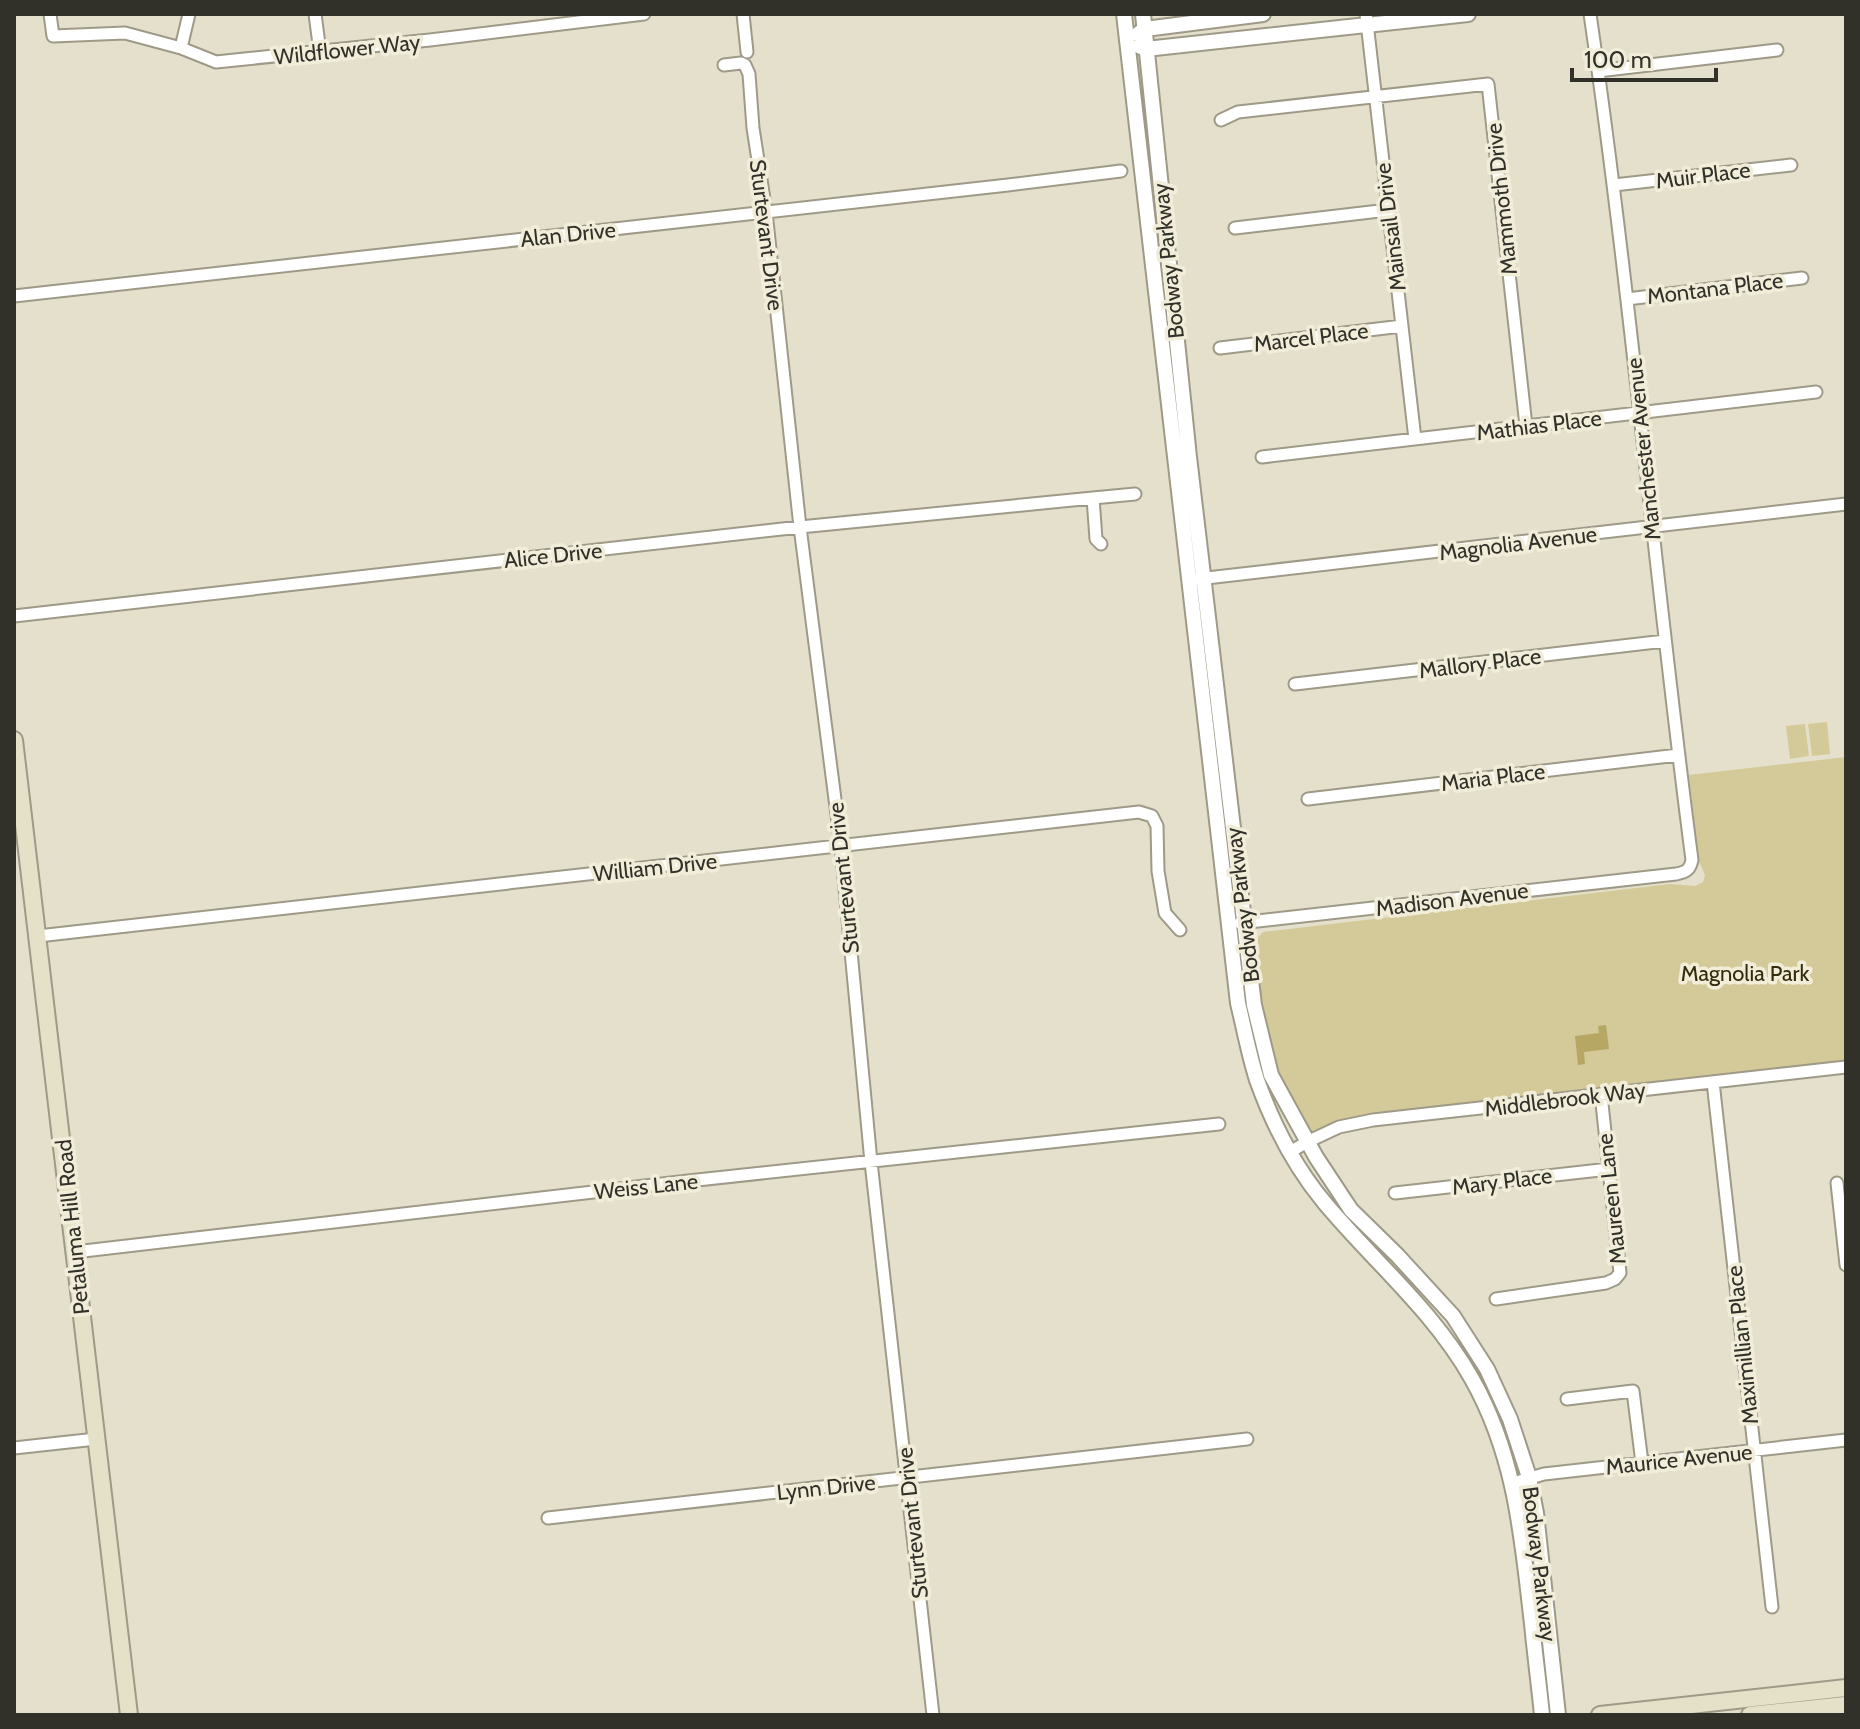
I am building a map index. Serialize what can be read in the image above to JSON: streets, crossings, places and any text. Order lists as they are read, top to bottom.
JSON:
{
  "streets": {
    "main road": ["Petaluma Hill Road"],
    "street": [
      "Wildflower Way",
      "Muir Place",
      "Mammoth Drive",
      "Mainsail Drive",
      "Alan Drive",
      "Sturtevant Drive",
      "Bodway Parkway",
      "Montana Place",
      "Marcel Place",
      "Mathias Place",
      "Manchester Avenue",
      "Magnolia Avenue",
      "Alice Drive",
      "Mallory Place",
      "Maria Place",
      "William Drive",
      "Madison Avenue",
      "Middlebrook Way",
      "Mary Place",
      "Weiss Lane",
      "Maureen Lane",
      "Maximillian Place",
      "Maurice Avenue",
      "Lynn Drive"
    ]
  },
  "crossings": [
    ["Muir Place", "Manchester Avenue"],
    ["Mammoth Drive", "Mainsail Drive"],
    ["Mammoth Drive", "Mathias Place"],
    ["Mainsail Drive", "Marcel Place"],
    ["Mainsail Drive", "Mathias Place"],
    ["Alan Drive", "Sturtevant Drive"],
    ["Sturtevant Drive", "Alice Drive"],
    ["Sturtevant Drive", "William Drive"],
    ["Sturtevant Drive", "Weiss Lane"],
    ["Sturtevant Drive", "Lynn Drive"],
    ["Bodway Parkway", "Magnolia Avenue"],
    ["Bodway Parkway", "Madison Avenue"],
    ["Bodway Parkway", "Middlebrook Way"],
    ["Bodway Parkway", "Maurice Avenue"],
    ["Montana Place", "Manchester Avenue"],
    ["Mathias Place", "Manchester Avenue"],
    ["Manchester Avenue", "Magnolia Avenue"],
    ["Manchester Avenue", "Mallory Place"],
    ["Manchester Avenue", "Maria Place"],
    ["Manchester Avenue", "Madison Avenue"],
    ["William Drive", "Petaluma Hill Road"],
    ["Middlebrook Way", "Maureen Lane"],
    ["Middlebrook Way", "Maximillian Place"],
    ["Mary Place", "Maureen Lane"],
    ["Weiss Lane", "Petaluma Hill Road"],
    ["Maximillian Place", "Maurice Avenue"]
  ],
  "parks": ["Magnolia Park"],
  "scale_bar": "100 m"
}
